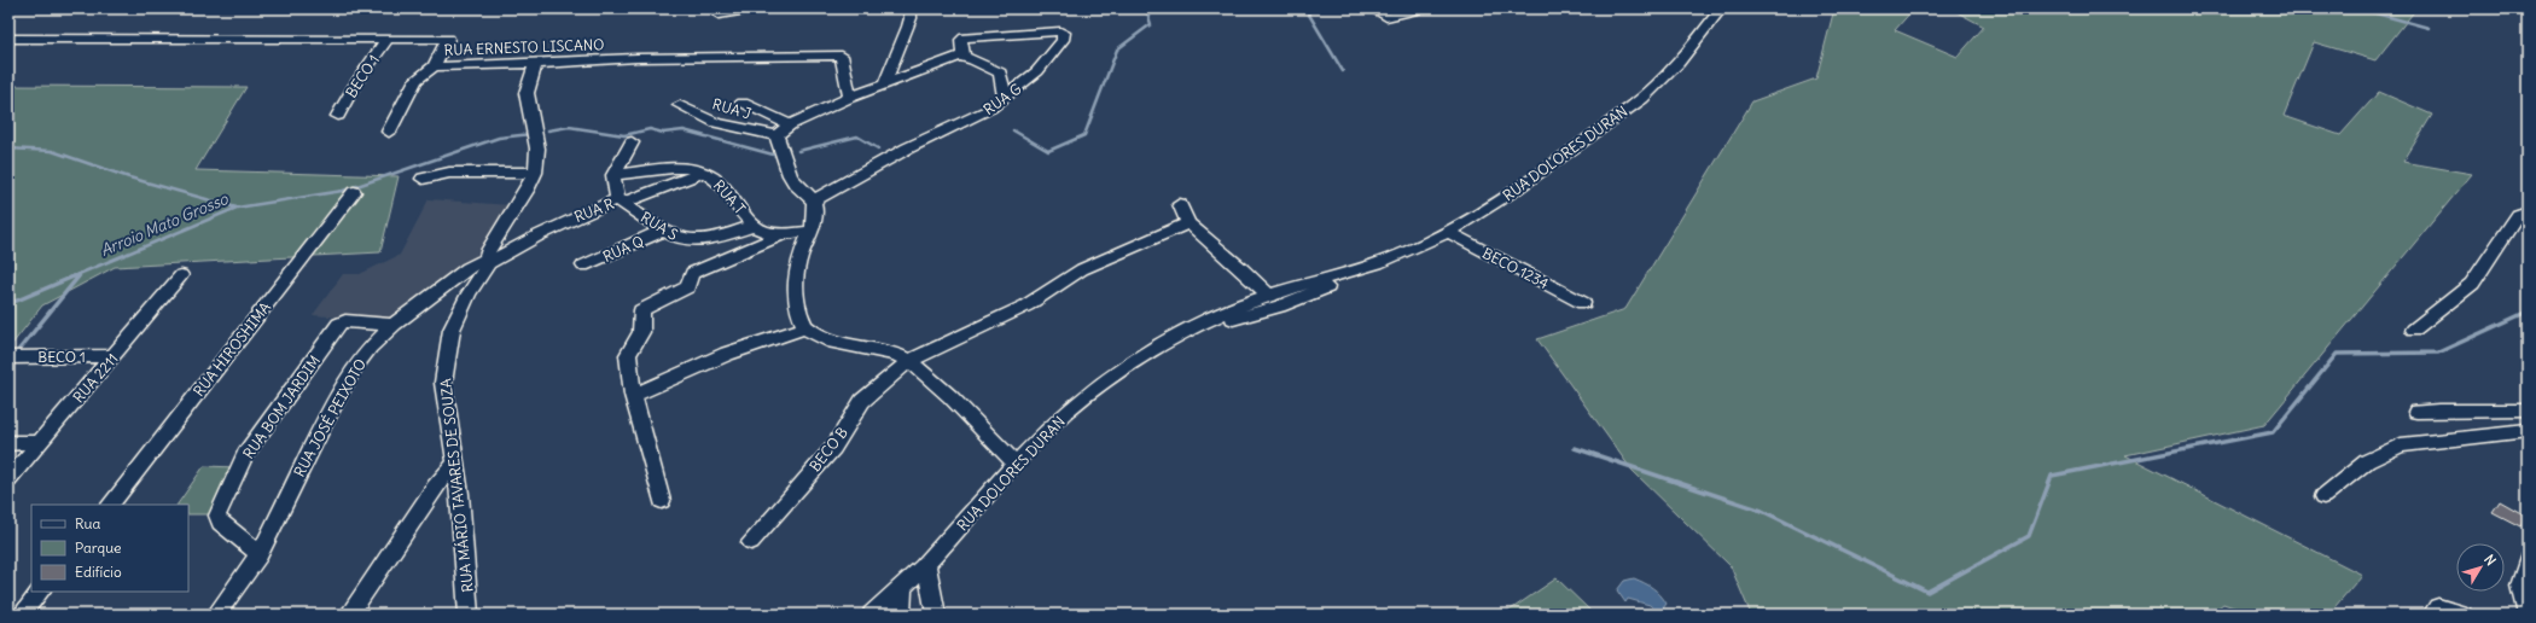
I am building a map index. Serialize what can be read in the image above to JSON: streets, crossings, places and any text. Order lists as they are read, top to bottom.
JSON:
{
  "streets": {
    "street": [
      "RUA ERNESTO LISCANO",
      "BECO 1",
      "RUA G",
      "RUA J",
      "RUA DOLORES DURAN",
      "RUA T",
      "RUA R",
      "RUA S",
      "RUA Q",
      "BECO 1234",
      "RUA HIROSHIMA",
      "RUA 2211",
      "RUA BOM JARDIM",
      "RUA JOSÉ PEIXOTO",
      "BECO B",
      "RUA MÁRIO TAVARES DE SOUZA"
    ]
  },
  "crossings": [
    ["RUA ERNESTO LISCANO", "BECO 1"],
    ["RUA ERNESTO LISCANO", "RUA MÁRIO TAVARES DE SOUZA"],
    ["BECO 1", "RUA 2211"],
    ["RUA DOLORES DURAN", "BECO 1234"],
    ["RUA T", "RUA R"],
    ["RUA T", "RUA S"],
    ["RUA R", "RUA S"],
    ["RUA R", "RUA JOSÉ PEIXOTO"],
    ["RUA R", "RUA MÁRIO TAVARES DE SOUZA"],
    ["RUA S", "RUA Q"],
    ["RUA BOM JARDIM", "RUA JOSÉ PEIXOTO"],
    ["RUA JOSÉ PEIXOTO", "RUA MÁRIO TAVARES DE SOUZA"]
  ],
  "water": ["Arroio Mato Grosso"],
  "legend": ["Rua", "Parque", "Edifício"],
  "north": "top right"
}
